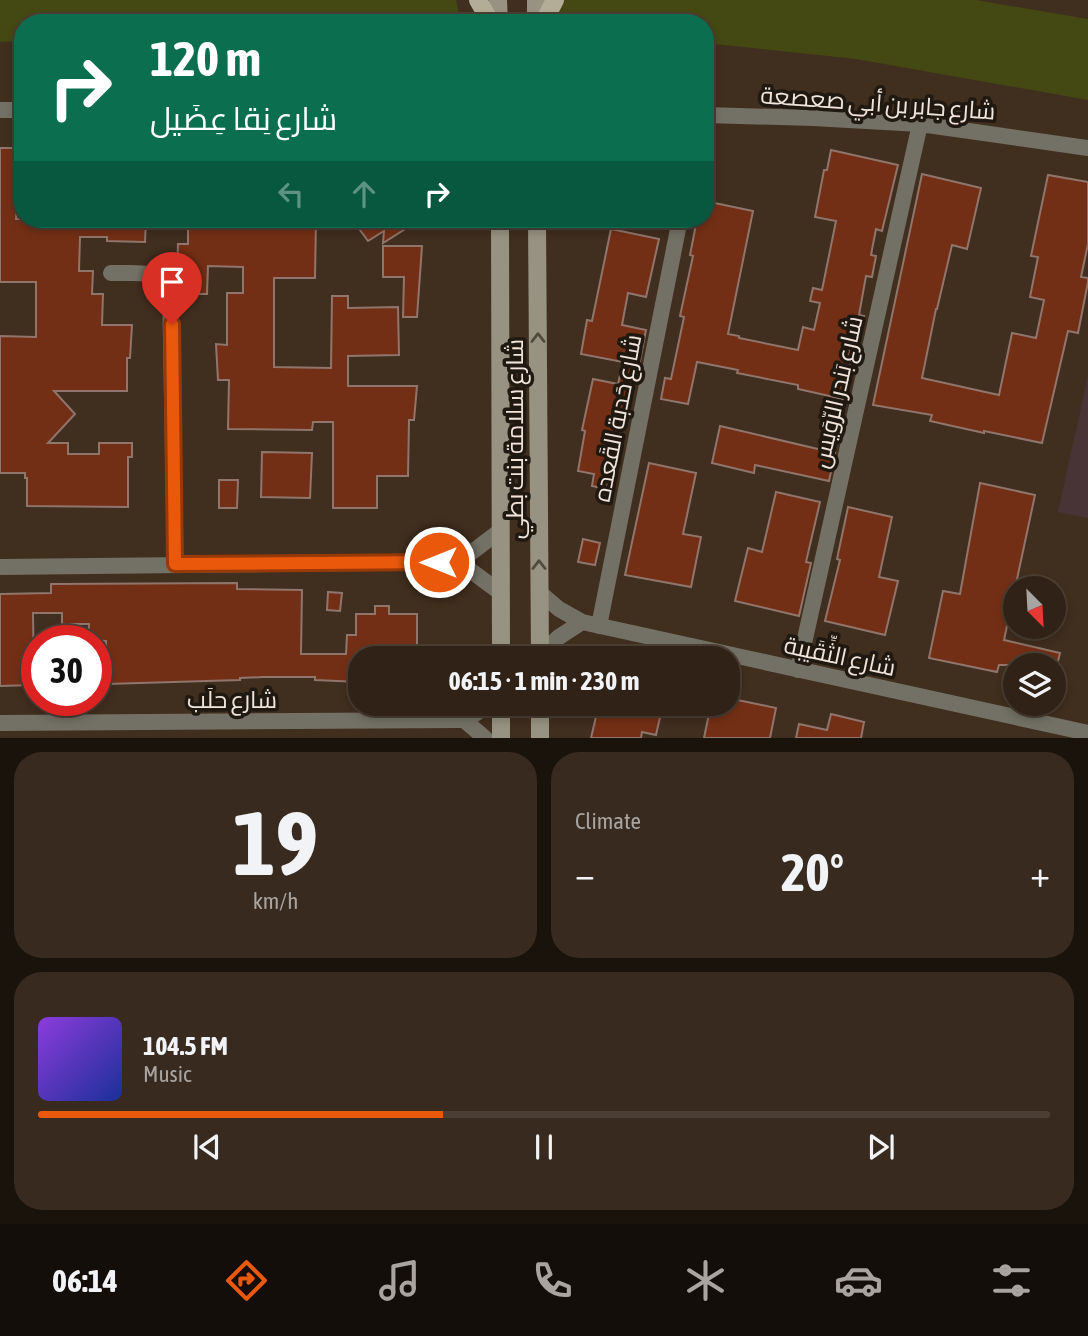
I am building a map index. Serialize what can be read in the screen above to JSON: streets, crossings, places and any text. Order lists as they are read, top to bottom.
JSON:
{
  "streets": {
    "main road": ["شارع سلامة بنت بطي"],
    "street": [
      "شارع جابر بن أبي صعصعة",
      "شارع بَندر الرّوَيس",
      "شارع حَدبة القَعده",
      "شارع الثِّقَيبة",
      "شارع حلَب"
    ]
  },
  "crossings": [
    ["شارع جابر بن أبي صعصعة", "شارع بَندر الرّوَيس"],
    ["شارع بَندر الرّوَيس", "شارع الثِّقَيبة"],
    ["شارع حَدبة القَعده", "شارع الثِّقَيبة"],
    ["شارع سلامة بنت بطي", "شارع الثِّقَيبة"]
  ],
  "north": "bottom right",
  "page": {
    "turn": ["120 m", "شارع نِقا عِضَيل"],
    "limit": "30",
    "trip": "06:15 · 1 min · 230 m",
    "tile": [
      ["19", "km/h"],
      "Climate"
    ],
    "heat": ["−", "20°", "+"],
    "song": ["104.5 FM", "Music"],
    "tabs": "06:14"
  }
}
